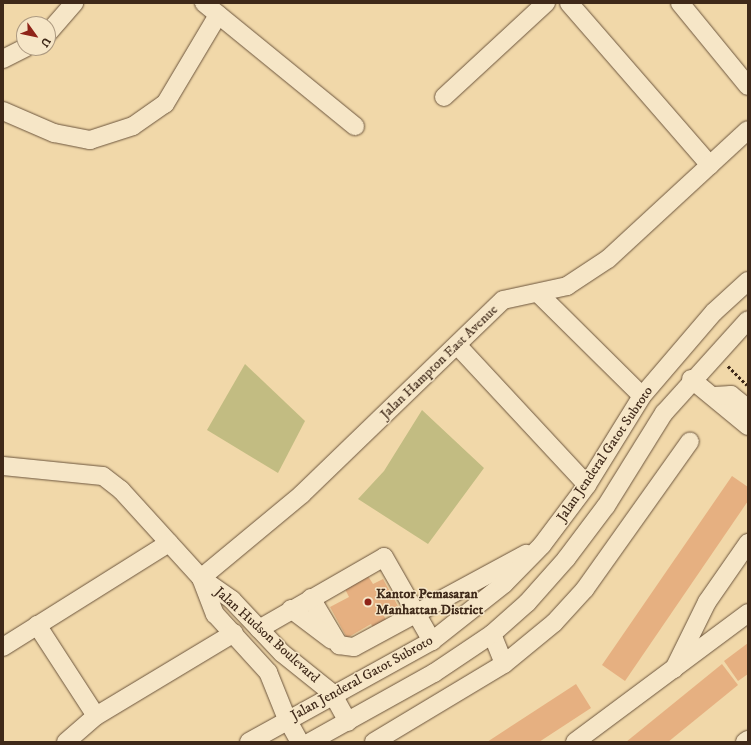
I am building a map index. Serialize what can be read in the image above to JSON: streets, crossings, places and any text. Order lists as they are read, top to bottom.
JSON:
{
  "streets": {
    "street": ["Jalan Hampton East Avenue", "Jalan Jenderal Gatot Subroto", "Jalan Hudson Boulevard"]
  },
  "crossings": [
    ["Jalan Hampton East Avenue", "Jalan Hudson Boulevard"],
    ["Jalan Jenderal Gatot Subroto", "Jalan Hudson Boulevard"]
  ],
  "places": ["Kantor Pemasaran Manhattan District"],
  "north": "bottom right"
}
